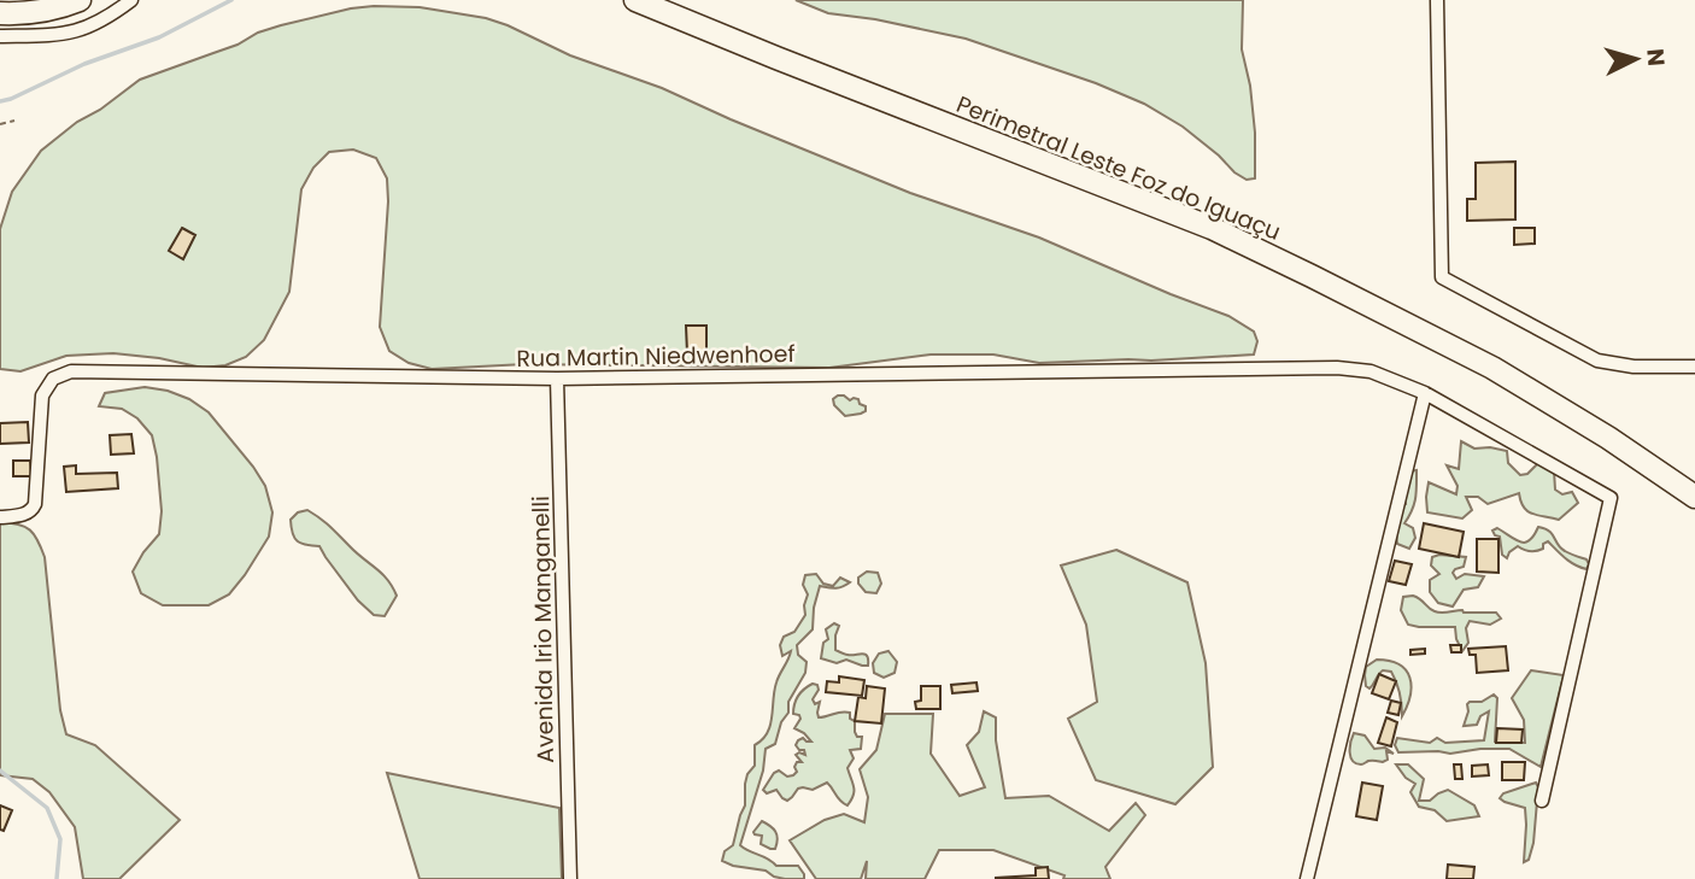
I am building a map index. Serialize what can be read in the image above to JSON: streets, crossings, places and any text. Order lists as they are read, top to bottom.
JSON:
{
  "streets": {
    "highway": ["Perimetral Leste Foz do Iguaçu"],
    "street": ["Rua Martin Niedwenhoef", "Avenida Irio Manganelli"]
  },
  "crossings": [
    ["Rua Martin Niedwenhoef", "Avenida Irio Manganelli"]
  ],
  "north": "right"
}
